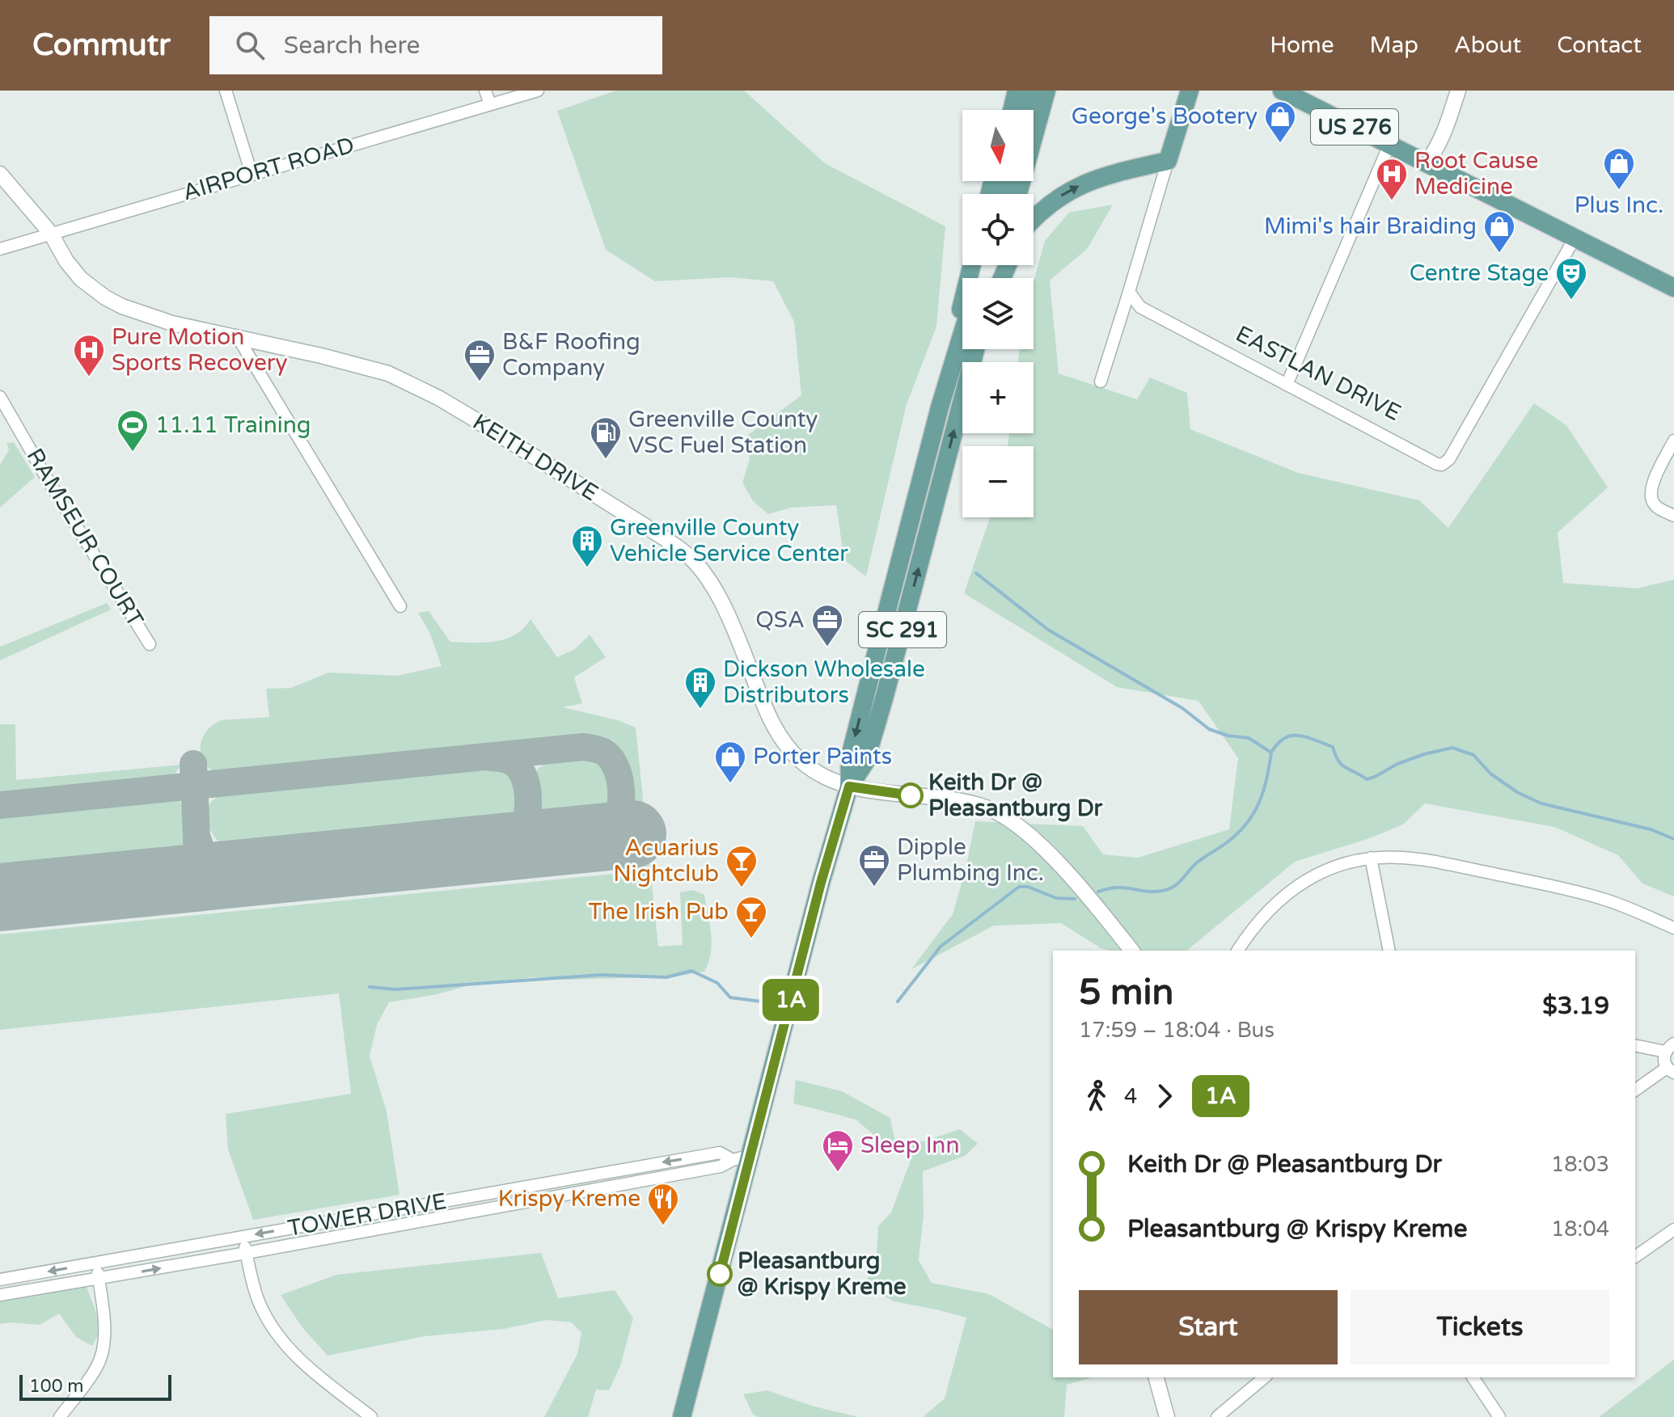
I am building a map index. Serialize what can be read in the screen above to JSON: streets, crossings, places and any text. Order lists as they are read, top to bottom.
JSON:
{
  "streets": {
    "main road": ["US 276", "SC 291"],
    "street": [
      "AIRPORT ROAD",
      "EASTLAN DRIVE",
      "KEITH DRIVE",
      "RAMSEUR COURT",
      "TOWER DRIVE"
    ]
  },
  "crossings": [
    ["US 276", "EASTLAN DRIVE"],
    ["AIRPORT ROAD", "KEITH DRIVE"],
    ["KEITH DRIVE", "SC 291"],
    ["SC 291", "TOWER DRIVE"]
  ],
  "places": {
    "shop": [
      "George's Bootery",
      "Plus Inc.",
      "Mimi's hair Braiding",
      "Porter Paints"
    ],
    "hospital": ["Root Cause Medicine", "Pure Motion Sports Recovery"],
    "theatre": ["Centre Stage"],
    "office": ["B&F Roofing Company", "QSA", "Dipple Plumbing Inc."],
    "sports": ["11.11 Training"],
    "fuel station": ["Greenville County VSC Fuel Station"],
    "building": ["Greenville County Vehicle Service Center", "Dickson Wholesale Distributors"],
    "other": ["Keith Dr @ Pleasantburg Dr", "Pleasantburg @ Krispy Kreme"],
    "bar": ["Acuarius Nightclub", "The Irish Pub"],
    "hotel": ["Sleep Inn"],
    "restaurant": ["Krispy Kreme"]
  },
  "lines": ["bus line 1A"],
  "scale_bar": "100 m",
  "north": "bottom",
  "page": {
    "header": "Commutr",
    "search": "Search here",
    "nav": [
      "Home",
      "Map",
      "About",
      "Contact"
    ],
    "on_map": "1A",
    "map_buttons": ["+", "−"],
    "heading": ["5 min", "17:59 – 18:04 · Bus", "$3.19"],
    "legs": ["4", "1A"],
    "list": [
      {
        "name": "Keith Dr @ Pleasantburg Dr",
        "value": "18:03"
      },
      {
        "name": "Pleasantburg @ Krispy Kreme",
        "value": "18:04"
      }
    ],
    "buttons": ["Start", "Tickets"],
    "scale": "100 m"
  }
}
